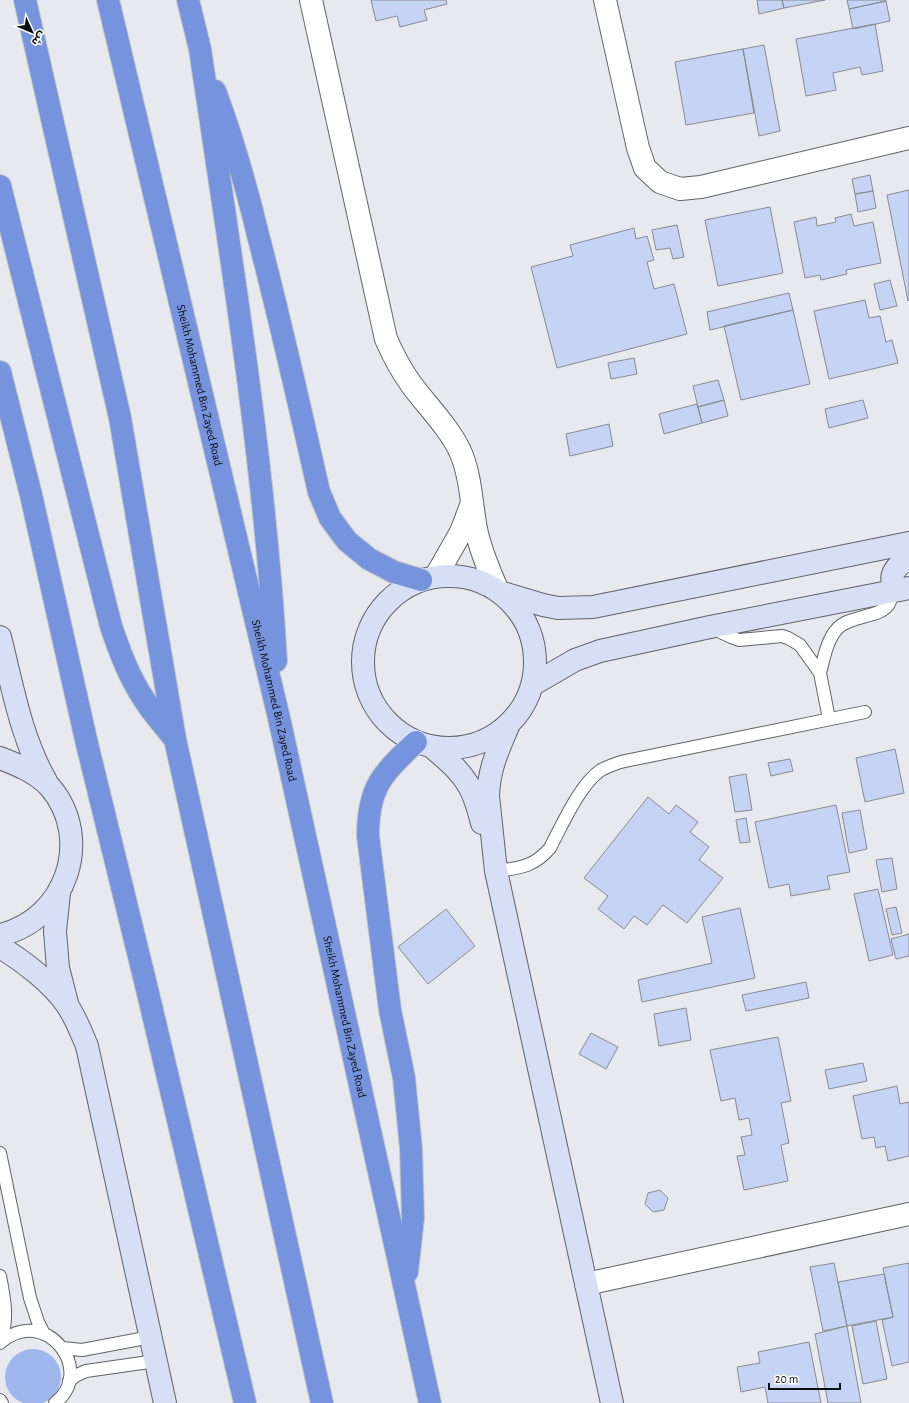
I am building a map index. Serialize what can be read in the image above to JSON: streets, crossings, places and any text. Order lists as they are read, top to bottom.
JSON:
{
  "streets": {
    "highway": ["Sheikh Mohammed Bin Zayed Road"]
  },
  "scale_bar": "20 m",
  "north": "bottom right"
}
